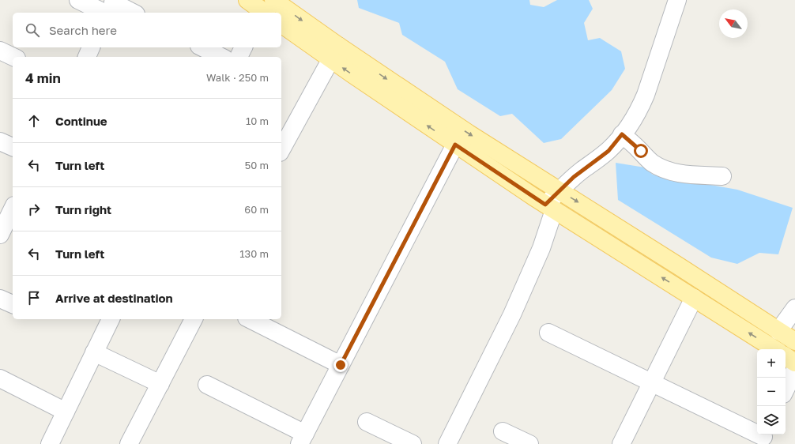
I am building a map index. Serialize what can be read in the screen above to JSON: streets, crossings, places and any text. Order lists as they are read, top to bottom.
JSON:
{
  "north": "top left",
  "page": {
    "search": "Search here",
    "heading": ["4 min", "Walk · 250 m"],
    "list": [
      ["Continue", "10 m"],
      ["Turn left", "50 m"],
      ["Turn right", "60 m"],
      ["Turn left", "130 m"],
      "Arrive at destination"
    ],
    "map_buttons": ["+", "−"]
  }
}
